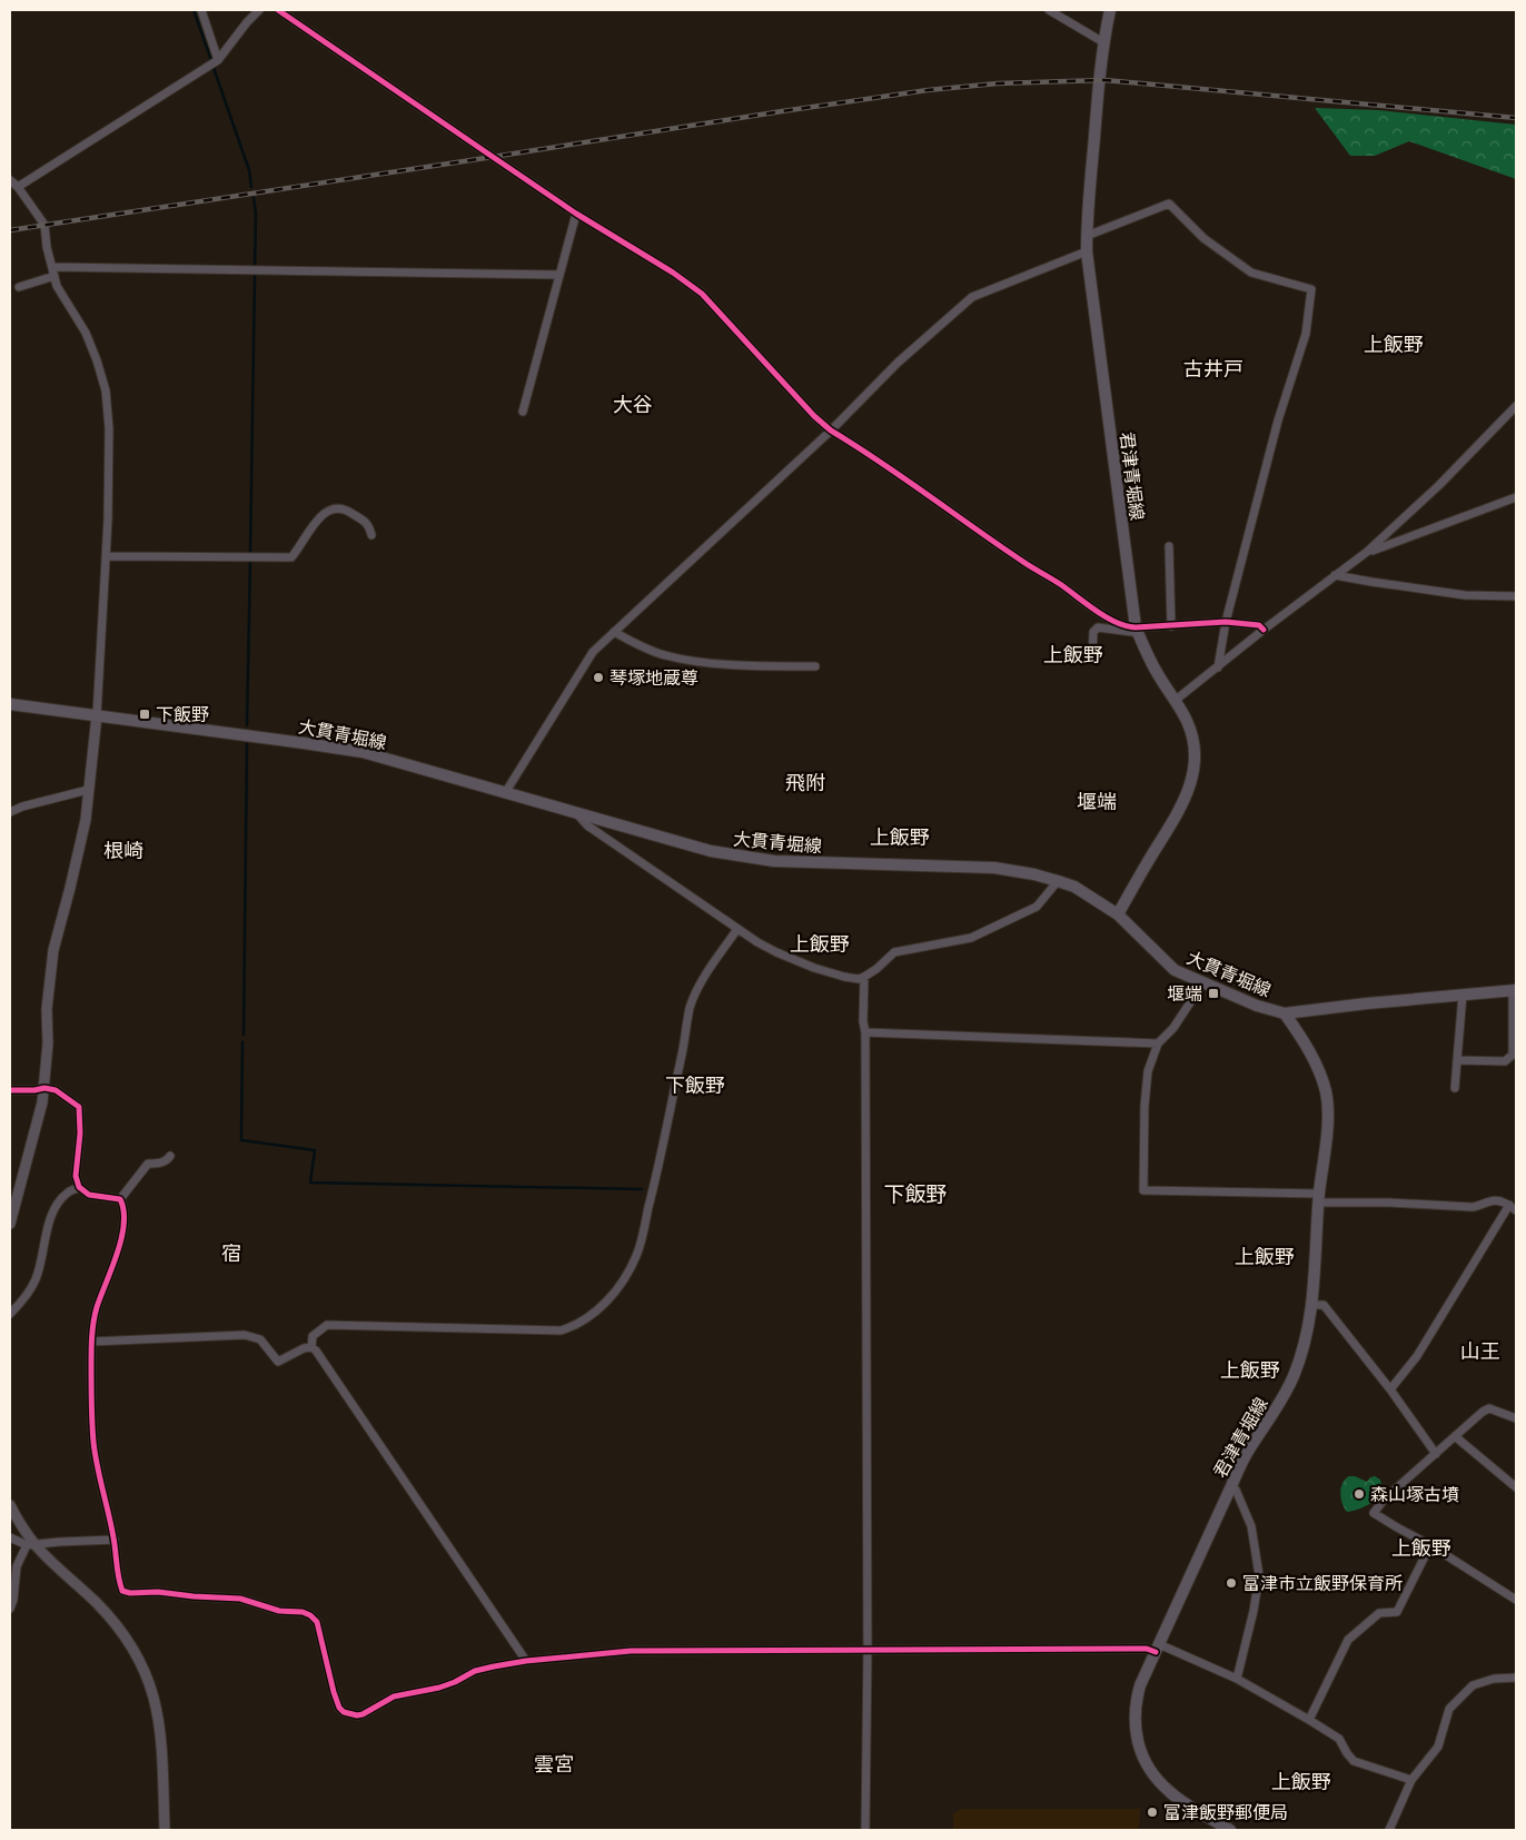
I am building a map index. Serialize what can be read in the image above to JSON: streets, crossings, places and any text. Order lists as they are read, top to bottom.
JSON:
{
  "streets": {
    "main road": ["君津青堀線", "大貫青堀線"]
  },
  "crossings": [
    ["君津青堀線", "大貫青堀線"]
  ],
  "districts": [
    "上飯野",
    "古井戸",
    "大谷",
    "上飯野",
    "飛附",
    "堰端",
    "上飯野",
    "根崎",
    "上飯野",
    "下飯野",
    "下飯野",
    "宿",
    "上飯野",
    "山王",
    "上飯野",
    "上飯野",
    "雲宮",
    "上飯野"
  ],
  "places": {
    "other": [
      "琴塚地蔵尊",
      "森山塚古墳",
      "富津市立飯野保育所",
      "富津飯野郵便局"
    ],
    "transit": ["下飯野", "堰端"]
  }
}
